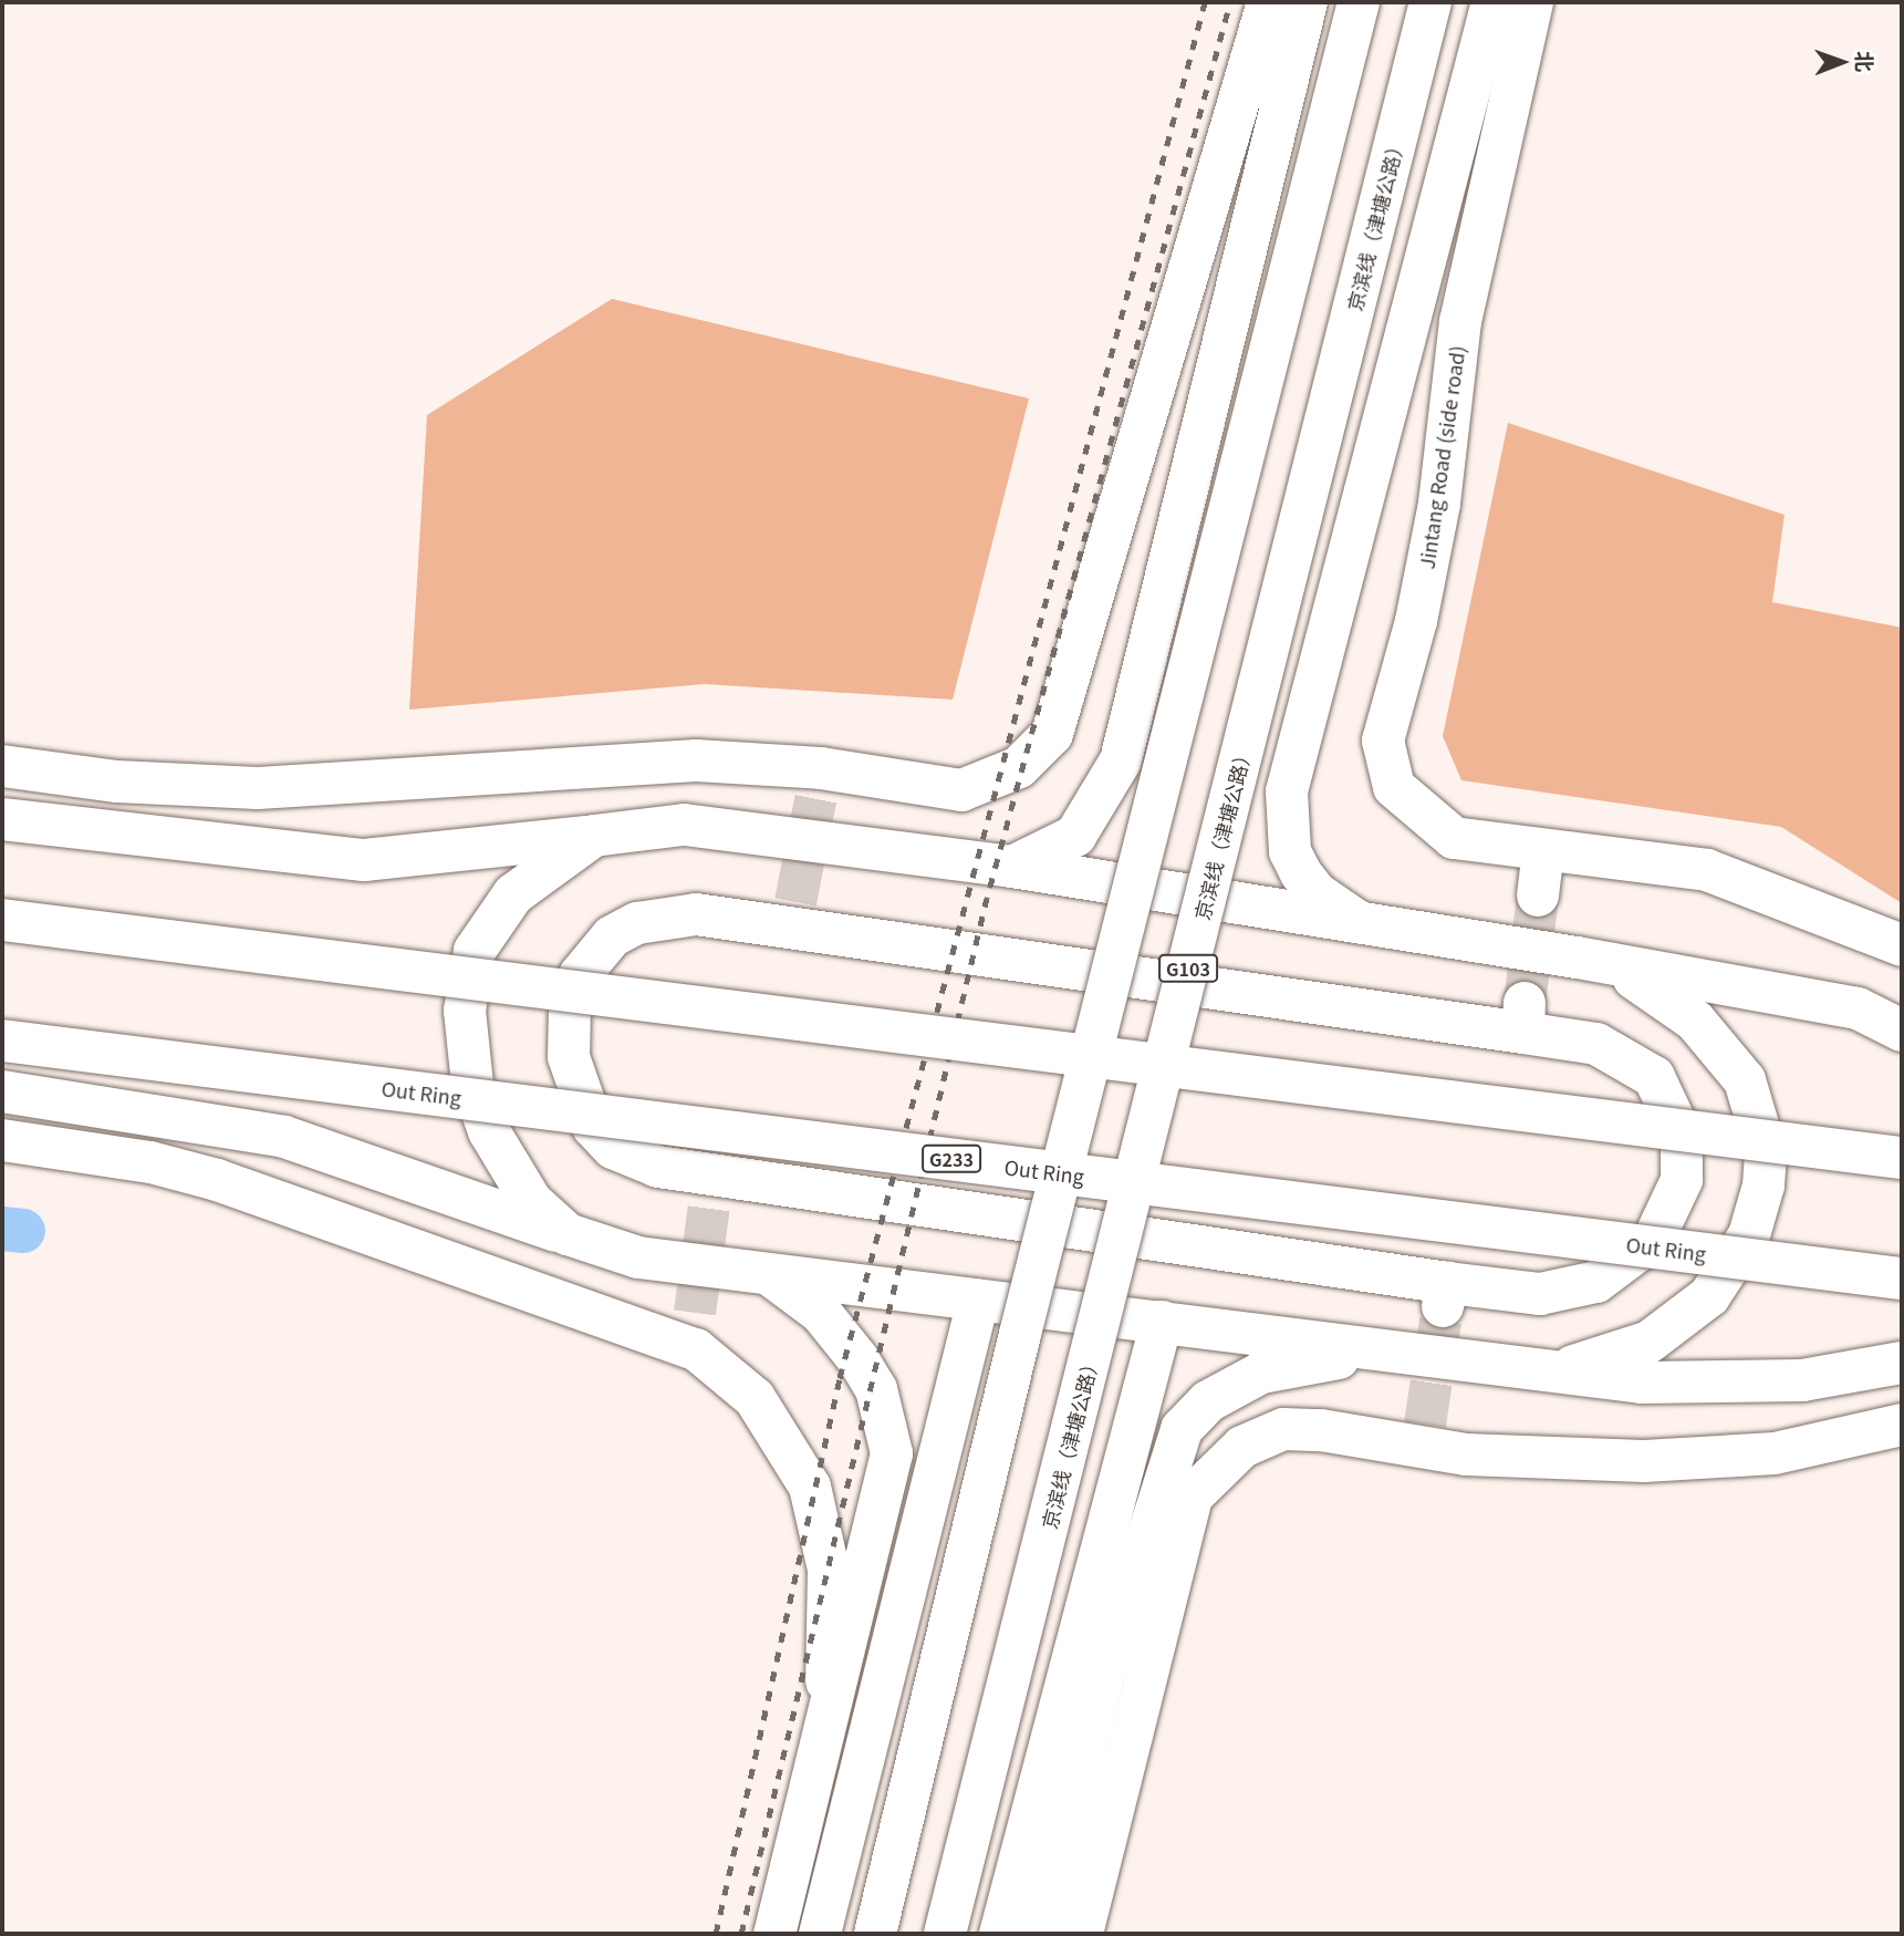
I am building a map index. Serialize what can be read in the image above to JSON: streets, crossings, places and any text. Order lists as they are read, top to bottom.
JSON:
{
  "streets": {
    "main road": [
      "京滨线（津塘公路）",
      "Jintang Road (side road)",
      "G103",
      "Out Ring",
      "G233"
    ]
  },
  "north": "right"
}
